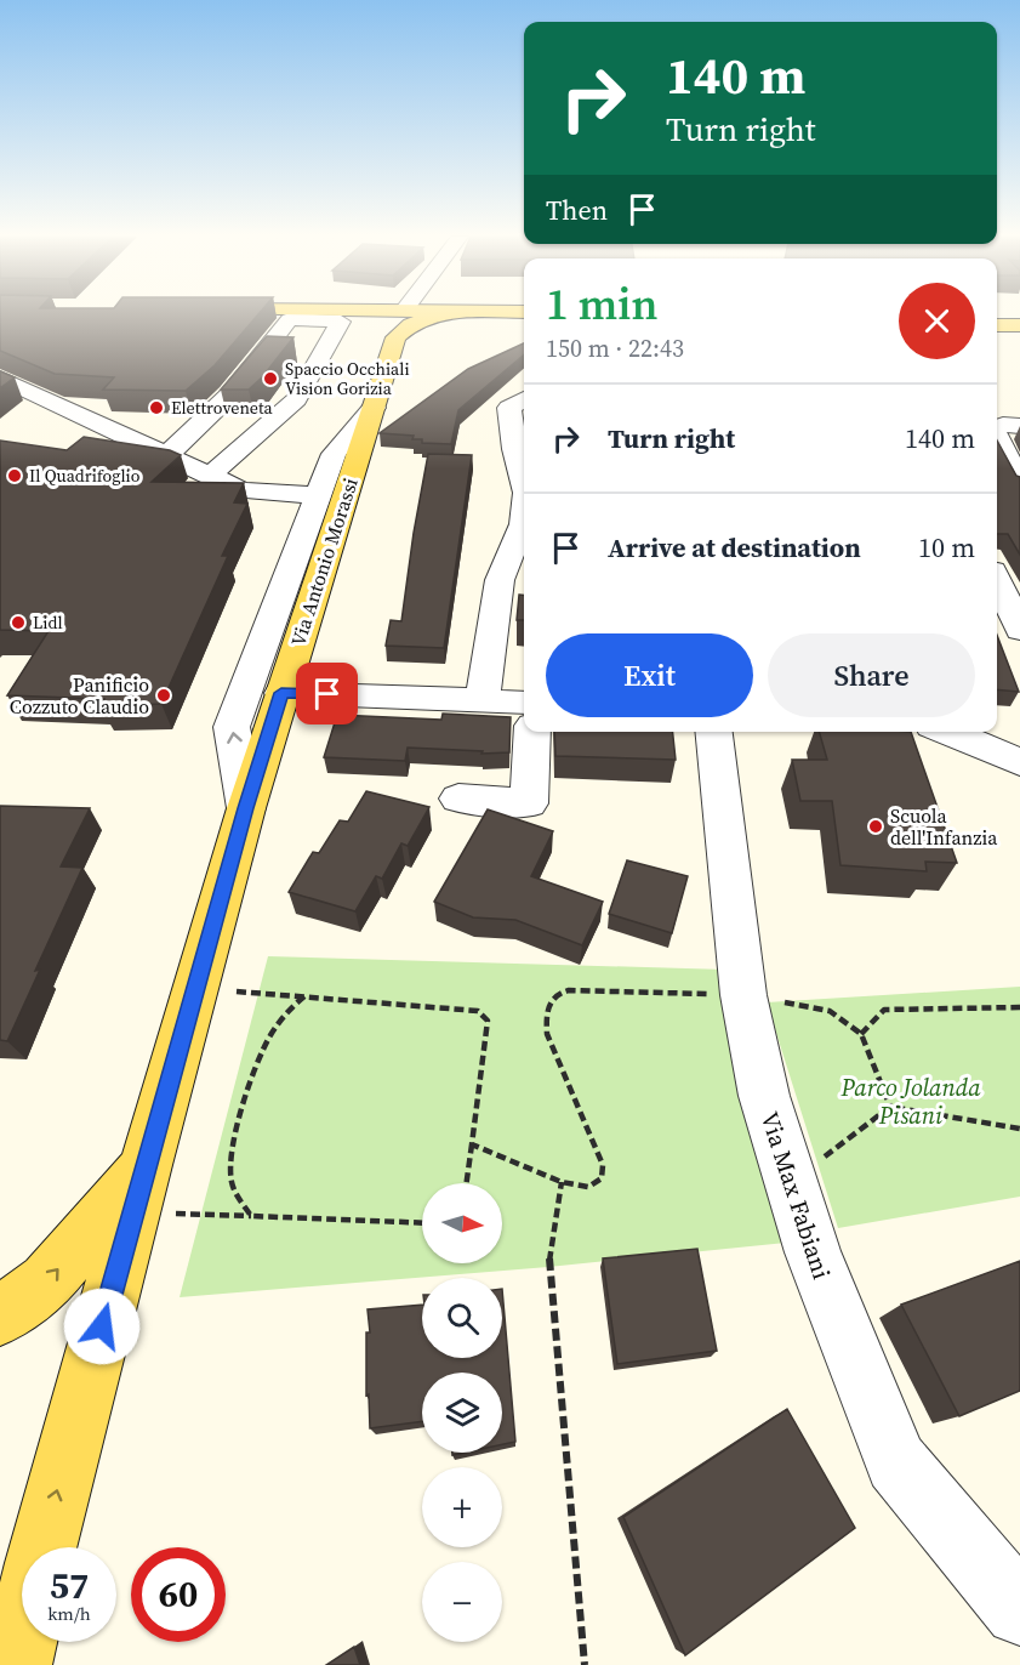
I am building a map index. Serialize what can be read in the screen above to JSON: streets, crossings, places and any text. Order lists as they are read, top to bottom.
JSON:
{
  "streets": {
    "main road": ["Via Antonio Morassi"],
    "street": ["Via Max Fabiani"]
  },
  "parks": ["Parco Jolanda Pisani"],
  "places": [
    "Spaccio Occhiali Vision Gorizia",
    "Elettroveneta",
    "Il Quadrifoglio",
    "Lidl",
    "Panificio Cozzuto Claudio",
    "Scuola dell'Infanzia"
  ],
  "north": "right",
  "page": {
    "turn": ["140 m", "Turn right"],
    "then": "Then",
    "heading": ["1 min", "150 m · 22:43"],
    "list": [
      {
        "name": "Turn right",
        "value": "140 m"
      },
      {
        "name": "Arrive at destination",
        "value": "10 m"
      }
    ],
    "buttons": ["Exit", "Share"],
    "map_buttons": ["+", "−"],
    "speed": "57 km/h",
    "limit": "60"
  }
}
